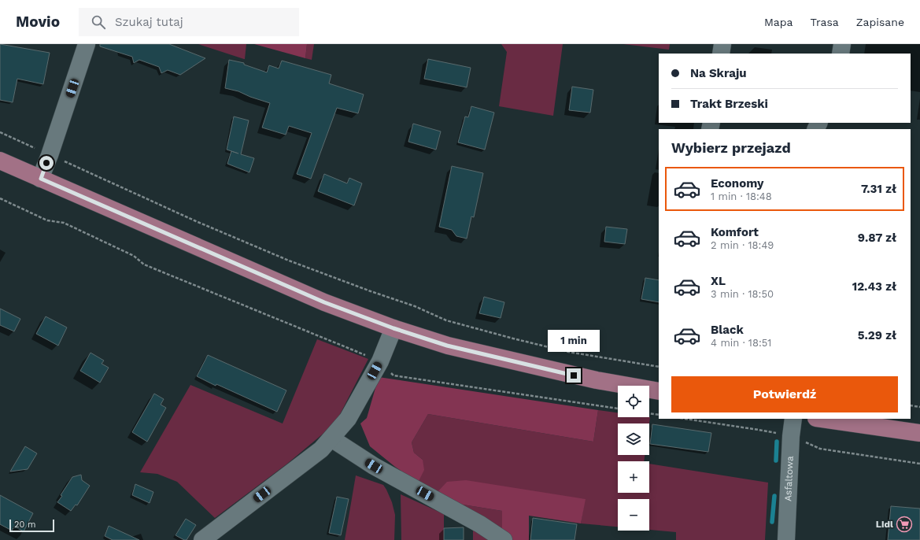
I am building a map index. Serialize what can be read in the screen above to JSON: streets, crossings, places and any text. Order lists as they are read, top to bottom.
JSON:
{
  "streets": {
    "street": ["Asfaltowa"]
  },
  "places": {
    "supermarket": ["Lidl"]
  },
  "scale_bar": "20 m",
  "page": {
    "header": "Movio",
    "search": "Szukaj tutaj",
    "nav": ["Mapa", "Trasa", "Zapisane"],
    "banner": ["Na Skraju", "Trakt Brzeski"],
    "heading": "Wybierz przejazd",
    "list": [
      {
        "name": "Economy",
        "note": "1 min · 18:48",
        "value": "7.31 zł"
      },
      {
        "name": "Komfort",
        "note": "2 min · 18:49",
        "value": "9.87 zł"
      },
      {
        "name": "XL",
        "note": "3 min · 18:50",
        "value": "12.43 zł"
      },
      {
        "name": "Black",
        "note": "4 min · 18:51",
        "value": "5.29 zł"
      }
    ],
    "bubble": "1 min",
    "buttons": "Potwierdź",
    "map_buttons": ["+", "−"],
    "scale": "20 m"
  }
}
